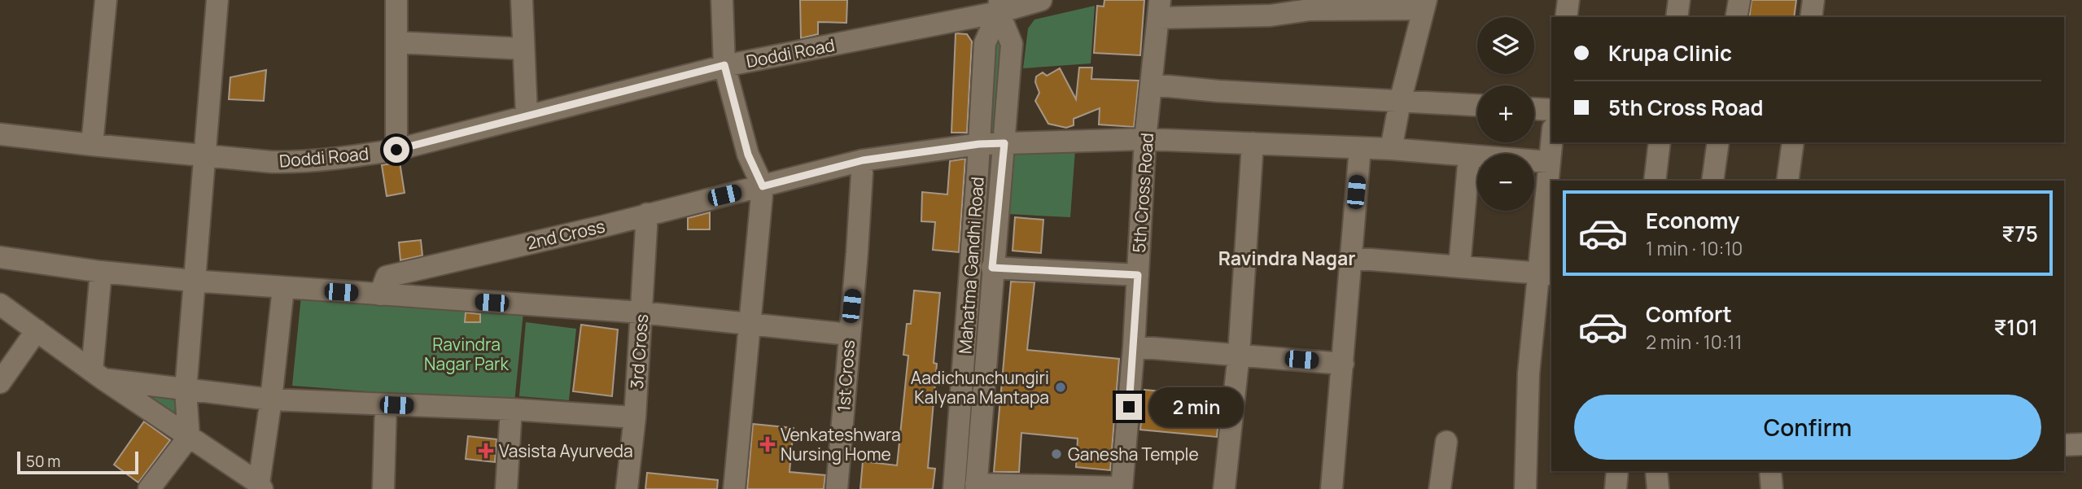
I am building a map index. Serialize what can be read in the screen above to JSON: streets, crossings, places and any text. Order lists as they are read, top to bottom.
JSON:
{
  "streets": {
    "street": [
      "Doddi Road",
      "5th Cross Road",
      "2nd Cross",
      "Mahatma Gandhi Road",
      "3rd Cross",
      "1st Cross"
    ]
  },
  "crossings": [
    ["Doddi Road", "Mahatma Gandhi Road"],
    ["5th Cross Road", "2nd Cross"],
    ["2nd Cross", "Mahatma Gandhi Road"],
    ["2nd Cross", "3rd Cross"],
    ["2nd Cross", "1st Cross"]
  ],
  "districts": ["Ravindra Nagar"],
  "parks": ["Ravindra Nagar Park"],
  "places": {
    "other": ["Aadichunchungiri Kalyana Mantapa", "Ganesha Temple"],
    "health": ["Venkateshwara Nursing Home", "Vasista Ayurveda"]
  },
  "scale_bar": "50 m",
  "page": {
    "map_buttons": ["+", "−"],
    "banner": ["Krupa Clinic", "5th Cross Road"],
    "list": [
      {
        "name": "Economy",
        "note": "1 min · 10:10",
        "value": "₹75"
      },
      {
        "name": "Comfort",
        "note": "2 min · 10:11",
        "value": "₹101"
      }
    ],
    "buttons": "Confirm",
    "bubble": "2 min",
    "scale": "50 m"
  }
}
